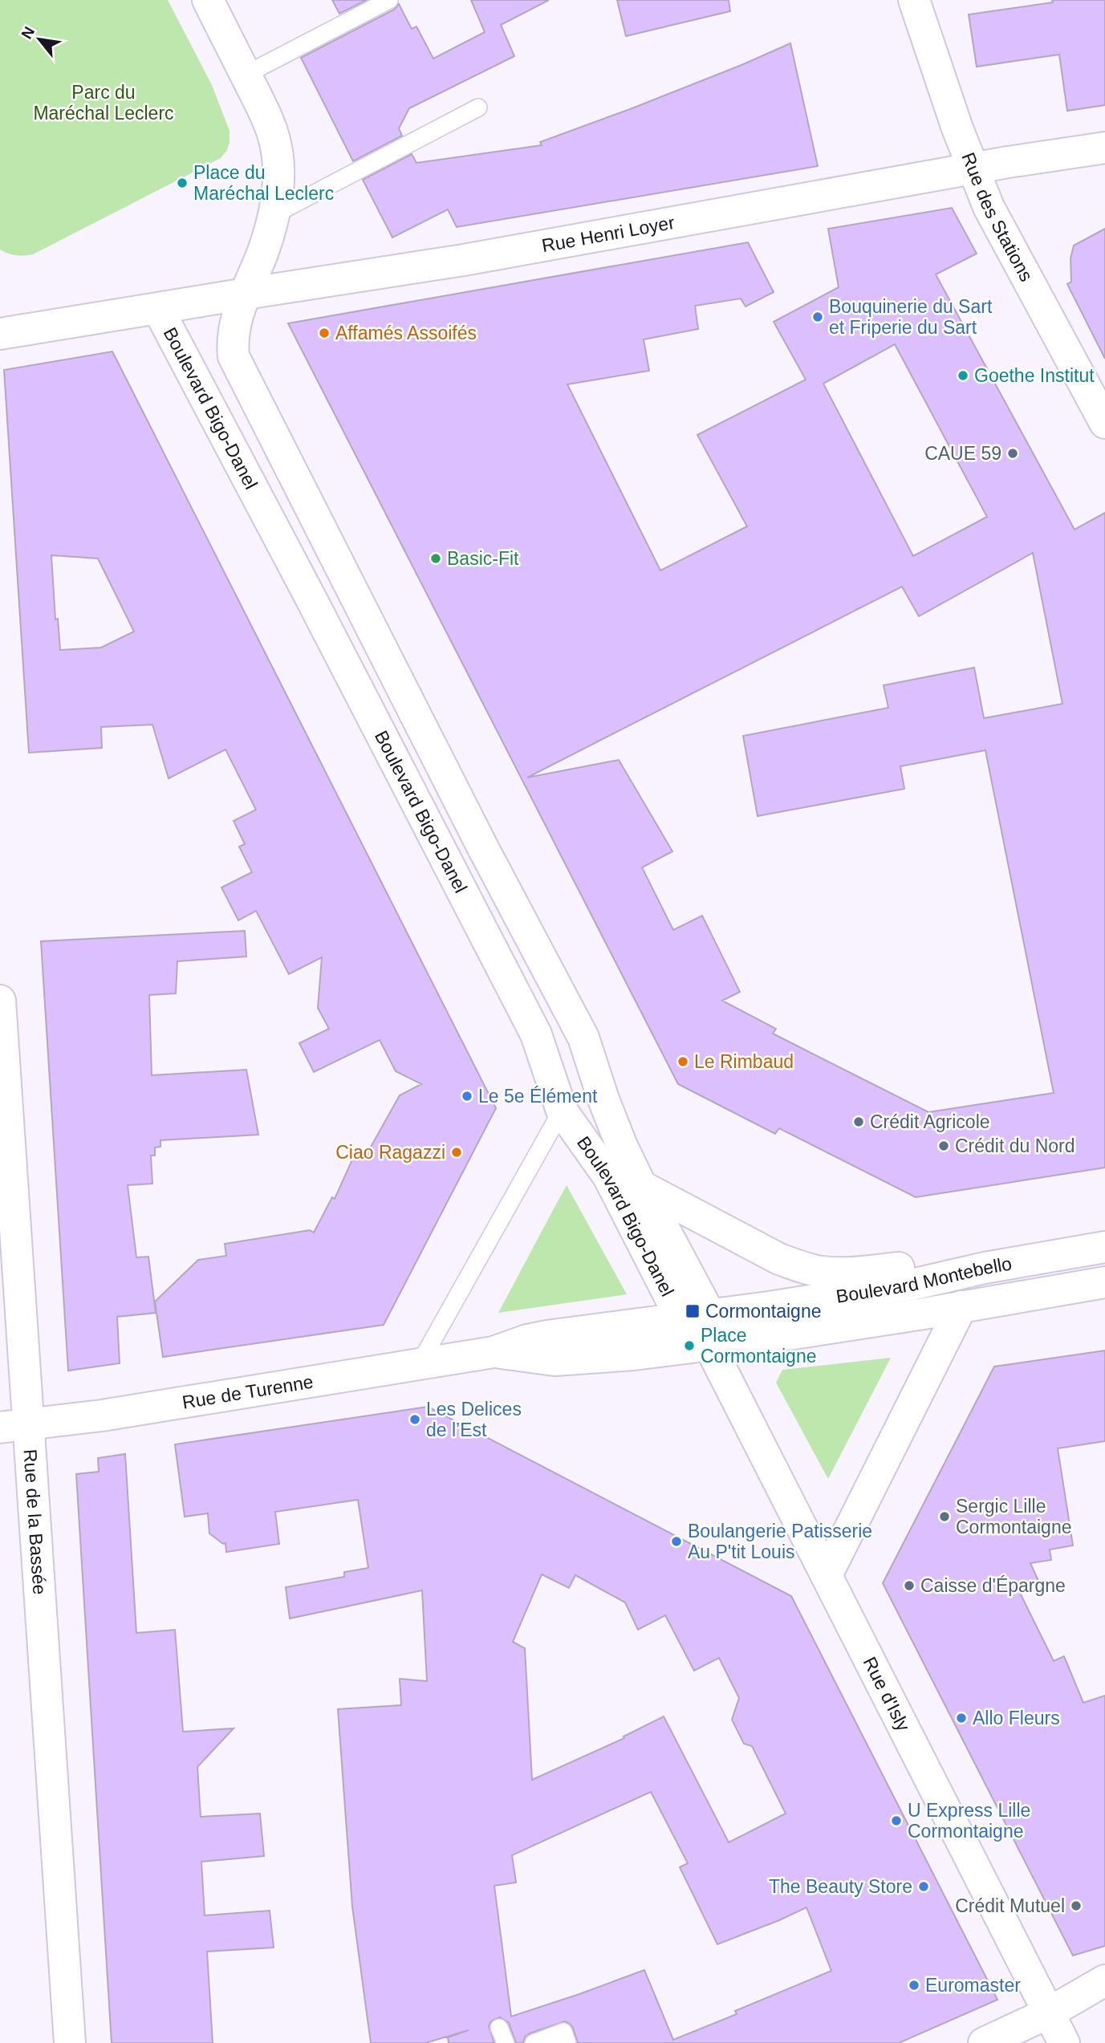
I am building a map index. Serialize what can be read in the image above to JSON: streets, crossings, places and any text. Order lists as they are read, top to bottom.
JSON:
{
  "streets": {
    "main road": [
      "Rue des Stations",
      "Rue Henri Loyer",
      "Boulevard Bigo-Danel",
      "Boulevard Montebello",
      "Rue de Turenne",
      "Rue de la Bassée",
      "Rue d'Isly"
    ]
  },
  "crossings": [
    ["Rue des Stations", "Rue Henri Loyer"],
    ["Rue Henri Loyer", "Boulevard Bigo-Danel"],
    ["Boulevard Bigo-Danel", "Boulevard Montebello"],
    ["Boulevard Bigo-Danel", "Rue de Turenne"],
    ["Boulevard Bigo-Danel", "Rue d'Isly"],
    ["Boulevard Montebello", "Rue de Turenne"],
    ["Boulevard Montebello", "Rue d'Isly"],
    ["Rue de Turenne", "Rue de la Bassée"],
    ["Rue de Turenne", "Rue d'Isly"]
  ],
  "parks": ["Parc du Maréchal Leclerc"],
  "places": {
    "other": [
      "Place du Maréchal Leclerc",
      "Bouquinerie du Sart et Friperie du Sart",
      "Affamés Assoifés",
      "Goethe Institut",
      "CAUE 59",
      "Basic-Fit",
      "Le Rimbaud",
      "Le 5e Élément",
      "Crédit Agricole",
      "Crédit du Nord",
      "Ciao Ragazzi",
      "Place Cormontaigne",
      "Les Delices de l’Est",
      "Sergic Lille Cormontaigne",
      "Boulangerie Patisserie Au P'tit Louis",
      "Caisse d'Épargne",
      "Allo Fleurs",
      "U Express Lille Cormontaigne",
      "The Beauty Store",
      "Crédit Mutuel",
      "Euromaster"
    ],
    "transit": ["Cormontaigne"]
  },
  "north": "top left"
}
